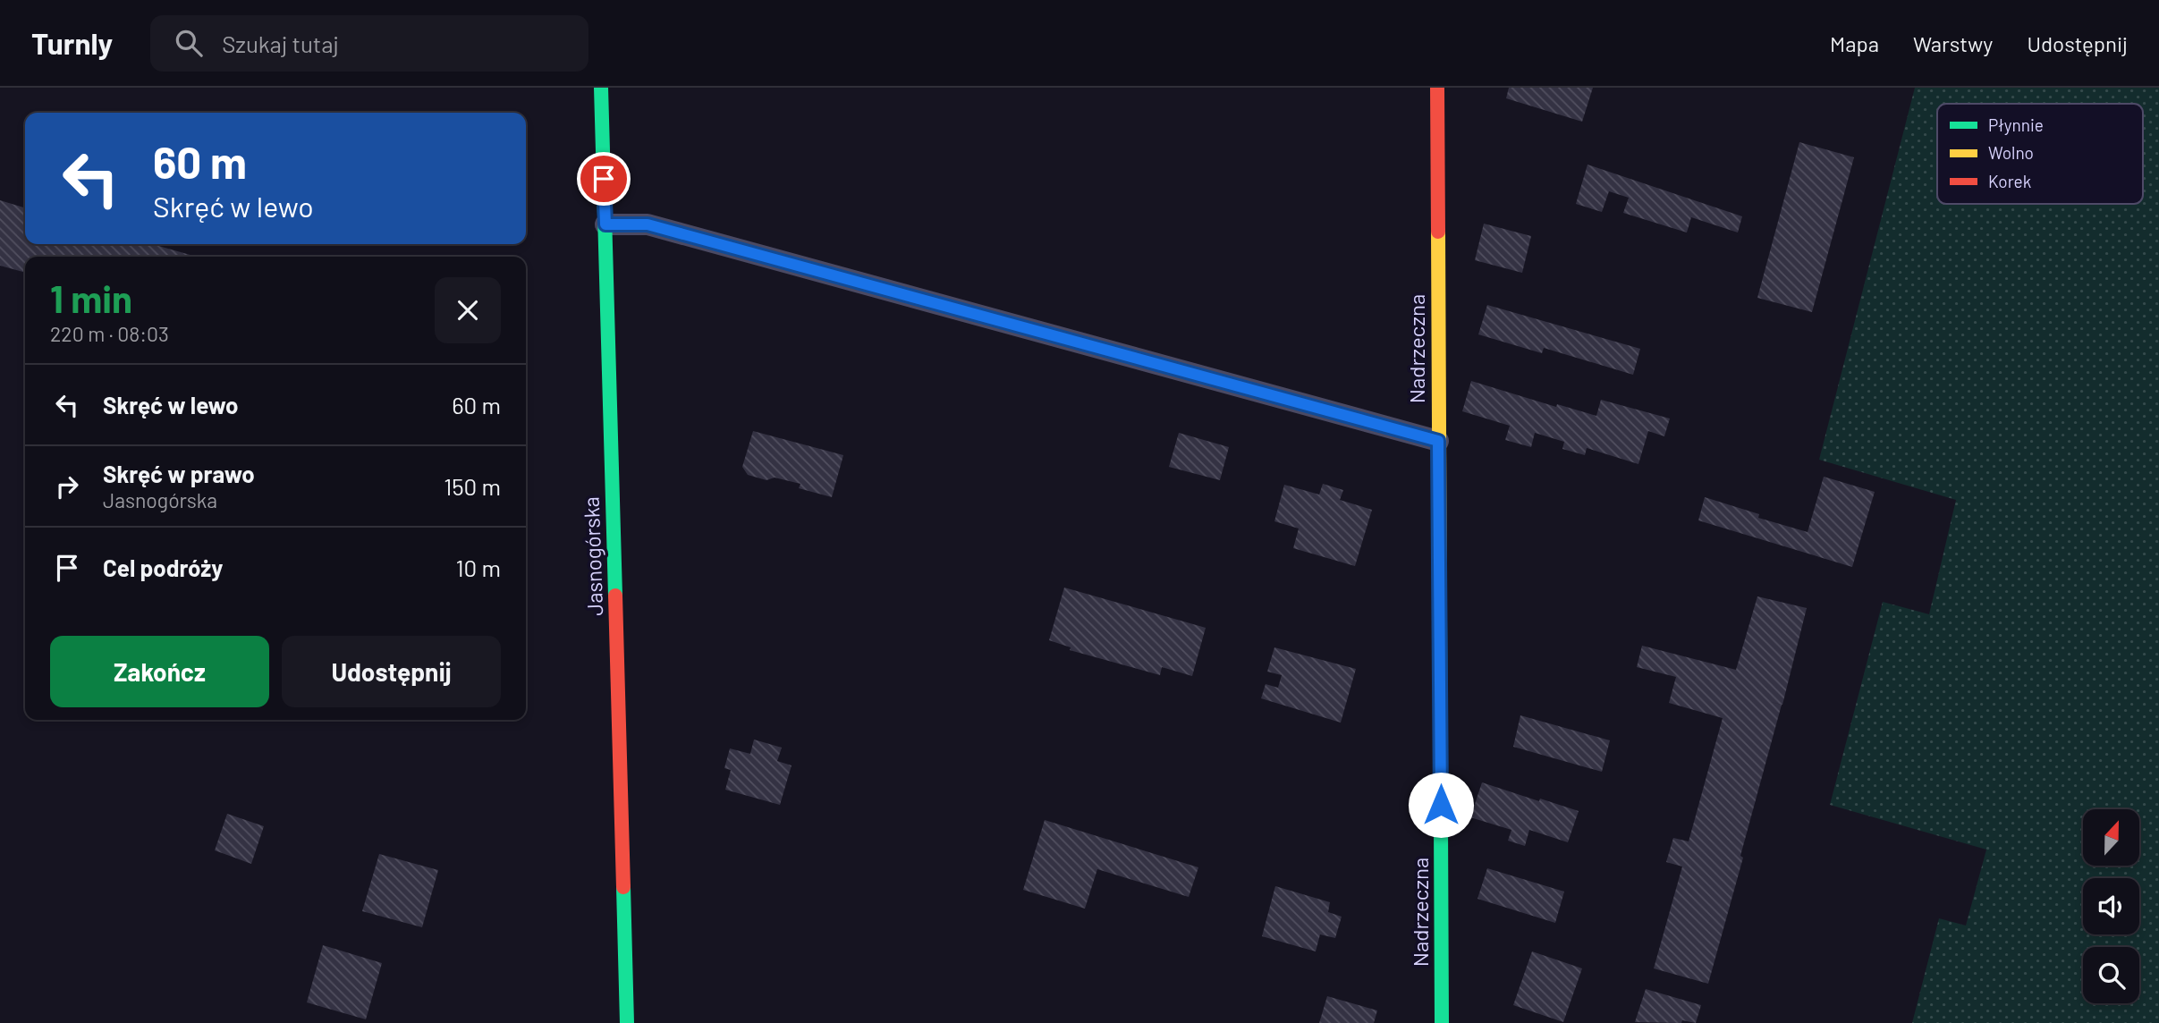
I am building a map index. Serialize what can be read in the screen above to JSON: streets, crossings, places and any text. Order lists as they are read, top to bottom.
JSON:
{
  "streets": {
    "street": ["Nadrzeczna", "Jasnogórska"]
  },
  "legend": ["Płynnie", "Wolno", "Korek"],
  "north": "top",
  "page": {
    "header": "Turnly",
    "search": "Szukaj tutaj",
    "nav": ["Mapa", "Warstwy", "Udostępnij"],
    "turn": ["60 m", "Skręć w lewo"],
    "heading": ["1 min", "220 m · 08:03"],
    "list": [
      {
        "name": "Skręć w lewo",
        "value": "60 m"
      },
      {
        "name": "Skręć w prawo",
        "note": "Jasnogórska",
        "value": "150 m"
      },
      {
        "name": "Cel podróży",
        "value": "10 m"
      }
    ],
    "buttons": ["Zakończ", "Udostępnij"]
  }
}
